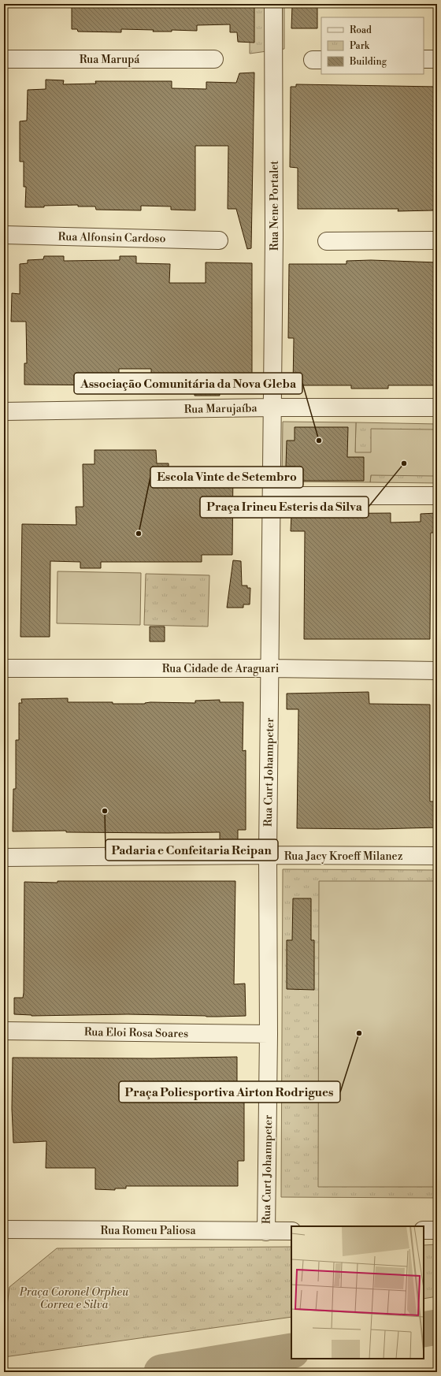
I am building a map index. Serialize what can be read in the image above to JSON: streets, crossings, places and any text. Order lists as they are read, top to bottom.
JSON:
{
  "streets": {
    "street": [
      "Rua Marupá",
      "Rua Nene Portalet",
      "Rua Alfonsin Cardoso",
      "Rua Marujaíba",
      "Rua Cidade de Araguari",
      "Rua Curt Johannpeter",
      "Rua Jacy Kroeff Milanez",
      "Rua Eloi Rosa Soares",
      "Rua Romeu Paliosa"
    ]
  },
  "crossings": [
    ["Rua Nene Portalet", "Rua Marujaíba"],
    ["Rua Nene Portalet", "Rua Curt Johannpeter"],
    ["Rua Marujaíba", "Rua Curt Johannpeter"],
    ["Rua Cidade de Araguari", "Rua Curt Johannpeter"],
    ["Rua Curt Johannpeter", "Rua Jacy Kroeff Milanez"],
    ["Rua Curt Johannpeter", "Rua Eloi Rosa Soares"],
    ["Rua Curt Johannpeter", "Rua Romeu Paliosa"]
  ],
  "parks": ["Praça Coronel Orpheu Correa e Silva"],
  "places": [
    "Associação Comunitária da Nova Gleba",
    "Praça Irineu Esteris da Silva",
    "Escola Vinte de Setembro",
    "Padaria e Confeitaria Reipan",
    "Praça Poliesportiva Airton Rodrigues"
  ],
  "legend": ["Road", "Park", "Building"]
}
